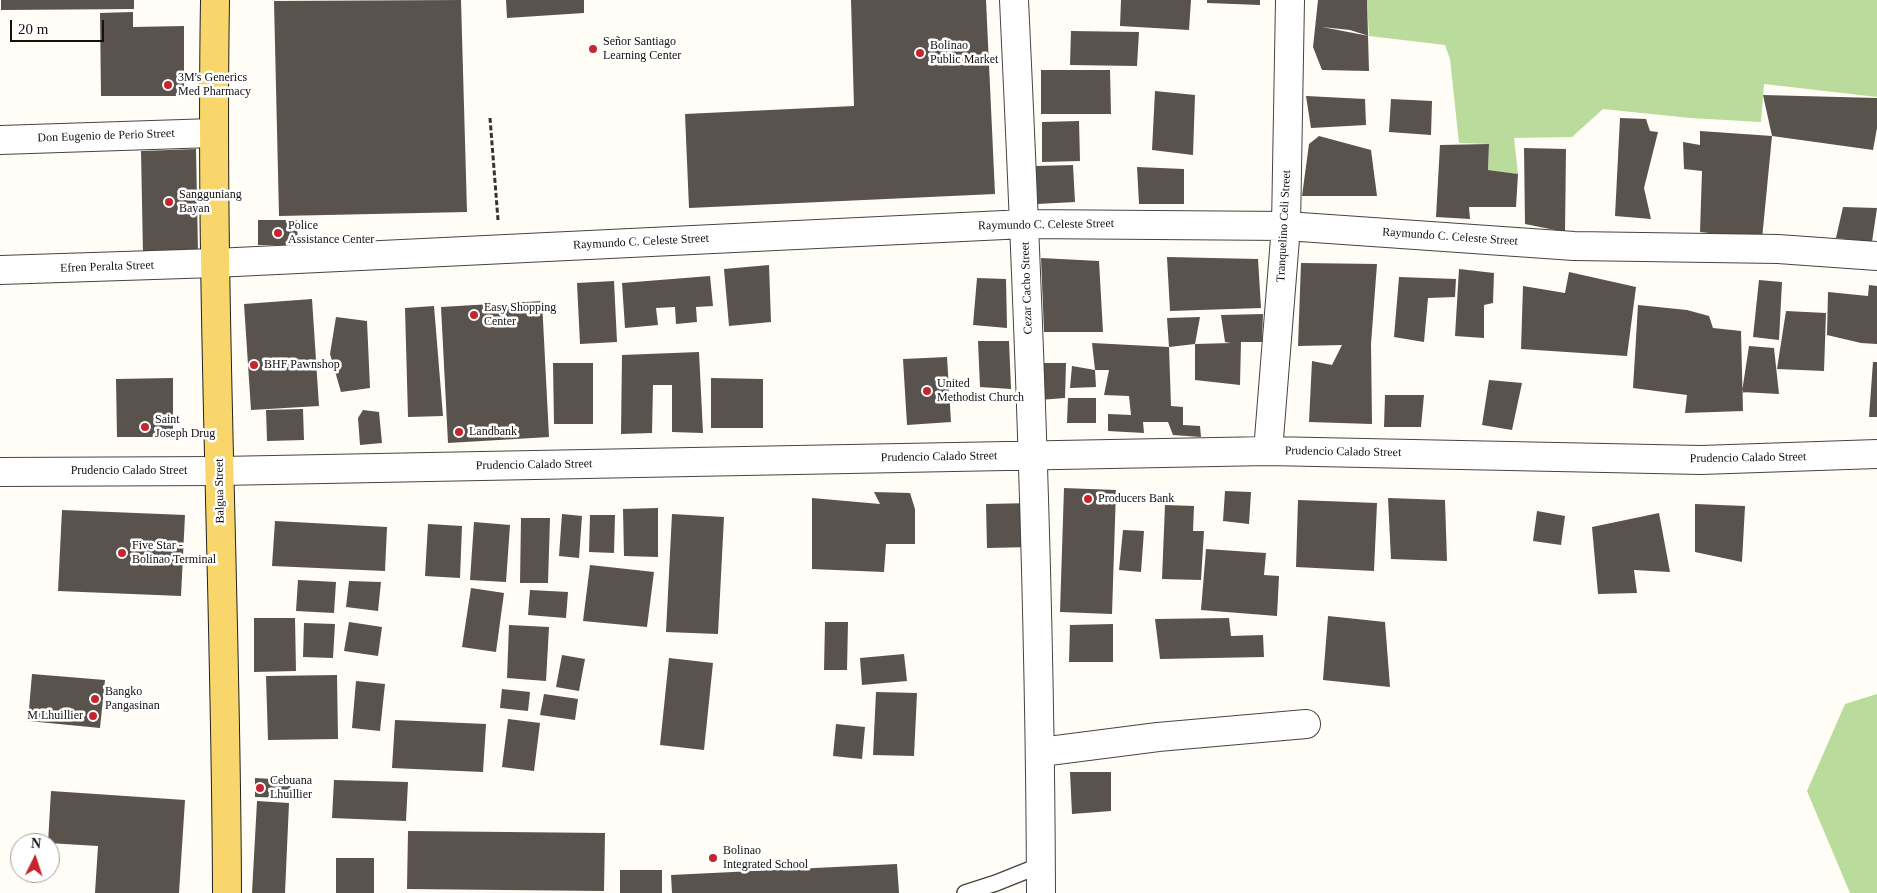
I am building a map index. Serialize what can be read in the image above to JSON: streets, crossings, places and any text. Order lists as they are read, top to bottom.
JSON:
{
  "streets": {
    "main road": ["Balgua Street"],
    "street": [
      "Don Eugenio de Perio Street",
      "Raymundo C. Celeste Street",
      "Tranquelino Celi Street",
      "Efren Peralta Street",
      "Cezar Cacho Street",
      "Prudencio Calado Street"
    ]
  },
  "crossings": [
    ["Don Eugenio de Perio Street", "Balgua Street"],
    ["Raymundo C. Celeste Street", "Tranquelino Celi Street"],
    ["Raymundo C. Celeste Street", "Efren Peralta Street"],
    ["Raymundo C. Celeste Street", "Cezar Cacho Street"],
    ["Raymundo C. Celeste Street", "Balgua Street"],
    ["Tranquelino Celi Street", "Prudencio Calado Street"],
    ["Efren Peralta Street", "Balgua Street"],
    ["Cezar Cacho Street", "Prudencio Calado Street"],
    ["Prudencio Calado Street", "Balgua Street"]
  ],
  "places": [
    "Señor Santiago Learning Center",
    "Bolinao Public Market",
    "3M's Generics Med Pharmacy",
    "Sangguniang Bayan",
    "Police Assistance Center",
    "Easy Shopping Center",
    "BHF Pawnshop",
    "United Methodist Church",
    "Saint Joseph Drug",
    "Landbank",
    "Producers Bank",
    "Five Star - Bolinao Terminal",
    "Bangko Pangasinan",
    "M Lhuillier",
    "Cebuana Lhuillier",
    "Bolinao Integrated School"
  ],
  "scale_bar": "20 m",
  "north": "top"
}
